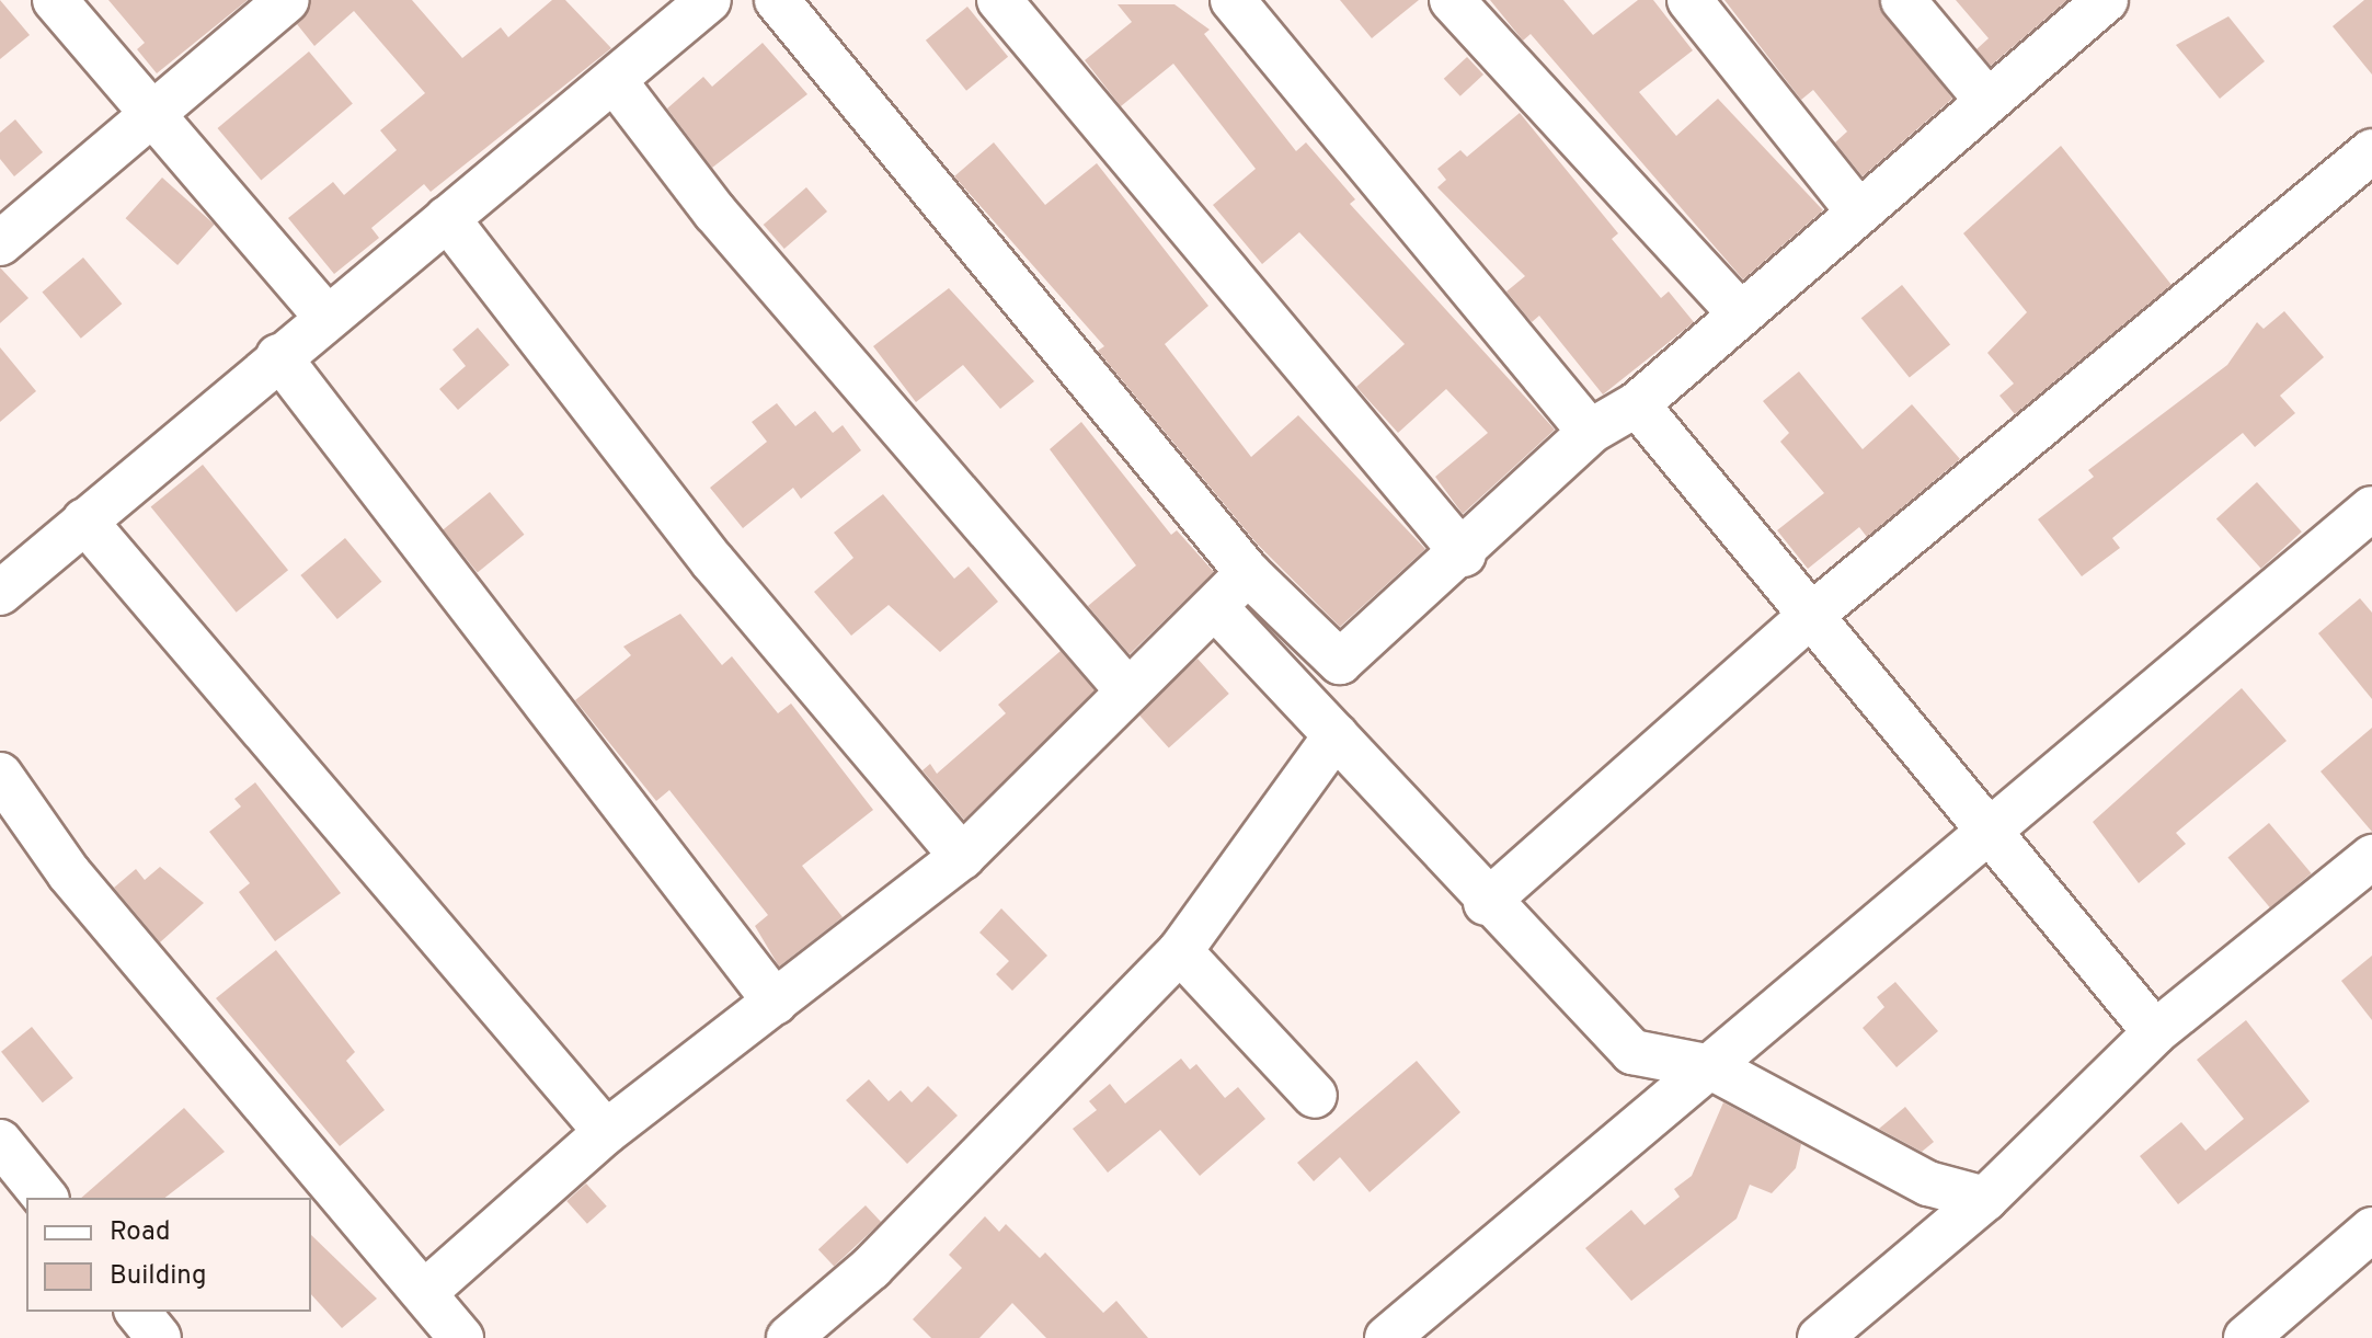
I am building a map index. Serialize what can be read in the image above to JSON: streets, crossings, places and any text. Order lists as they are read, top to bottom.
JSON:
{
  "legend": ["Road", "Building"]
}
